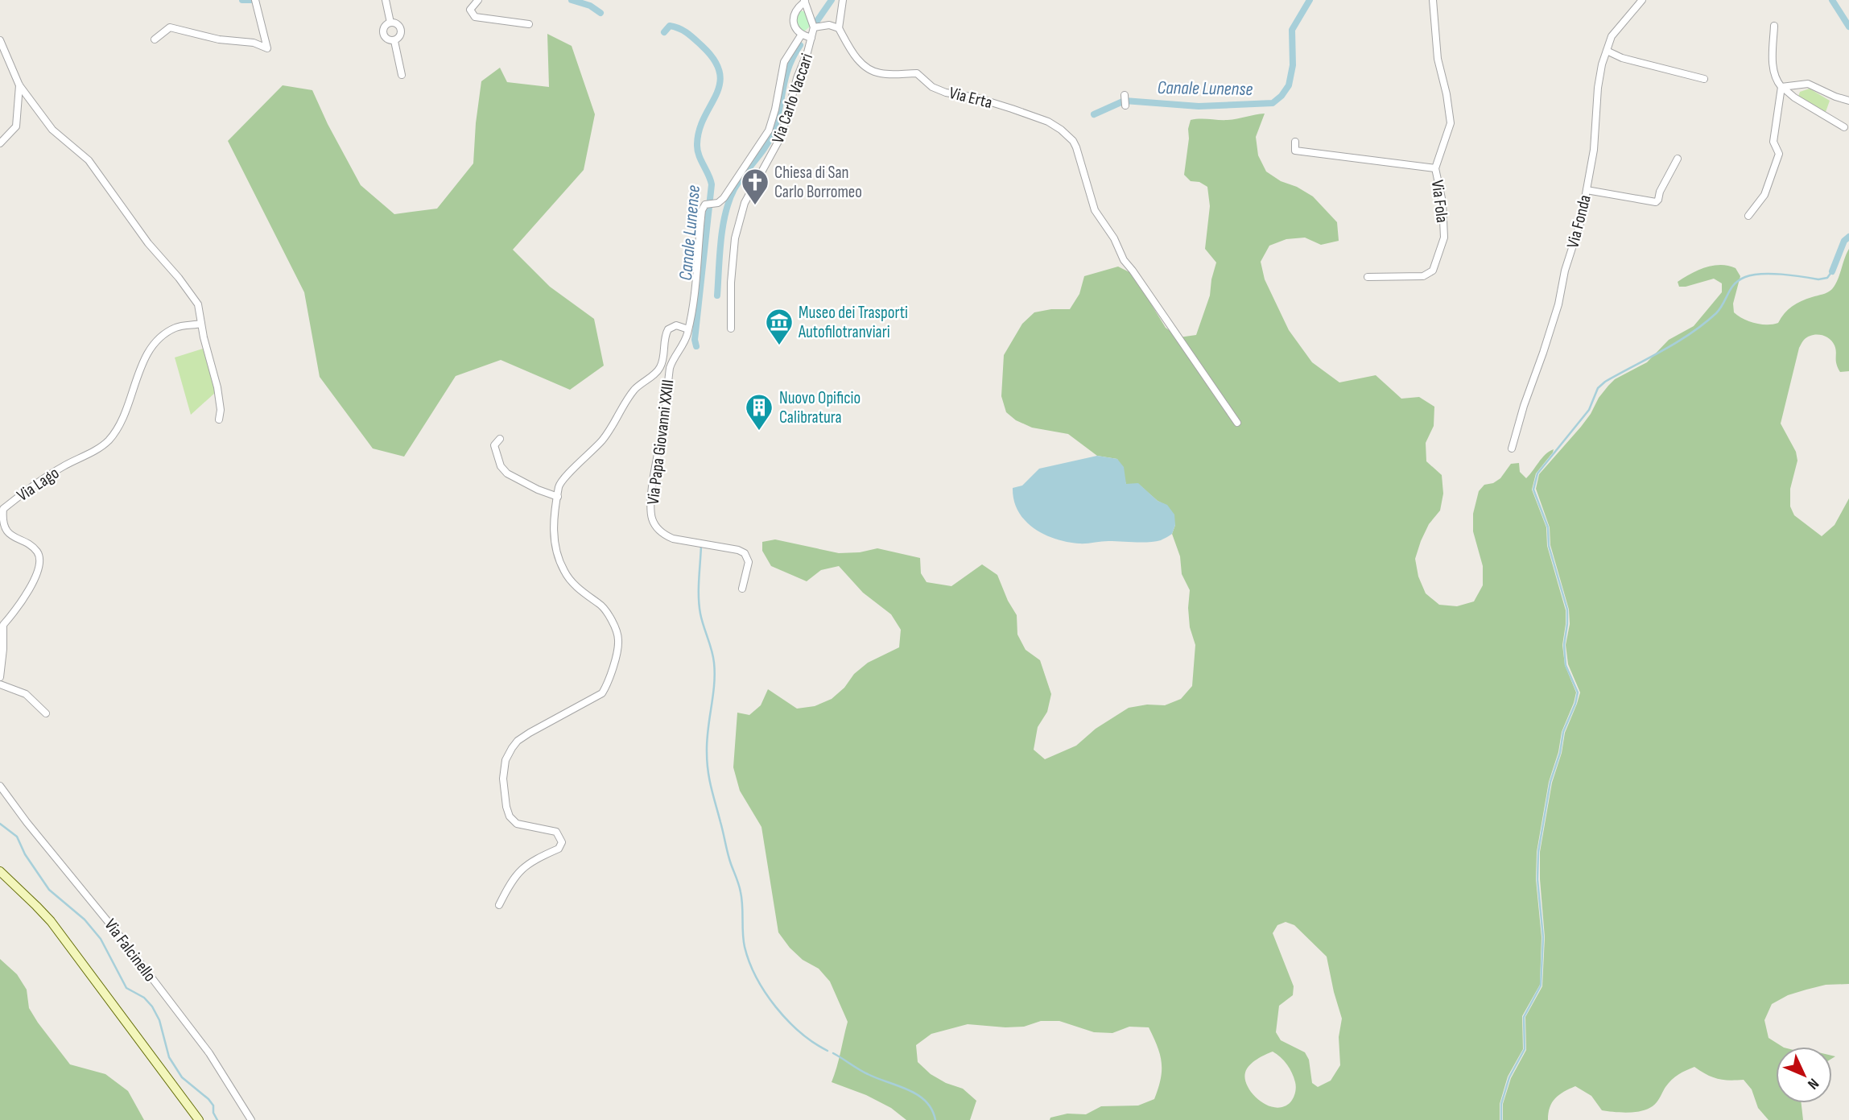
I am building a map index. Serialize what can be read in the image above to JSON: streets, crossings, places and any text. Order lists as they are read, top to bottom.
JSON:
{
  "streets": {
    "street": [
      "Via Erta",
      "Via Carlo Vaccari",
      "Via Fola",
      "Via Fonda",
      "Via Papa Giovanni XXIII",
      "Via Lago",
      "Via Falcinello"
    ]
  },
  "water": ["Canale Lunense"],
  "places": {
    "church": ["Chiesa di San Carlo Borromeo"],
    "museum": ["Museo dei Trasporti Autofilotranviari"],
    "building": ["Nuovo Opificio Calibratura"]
  },
  "north": "bottom right"
}
